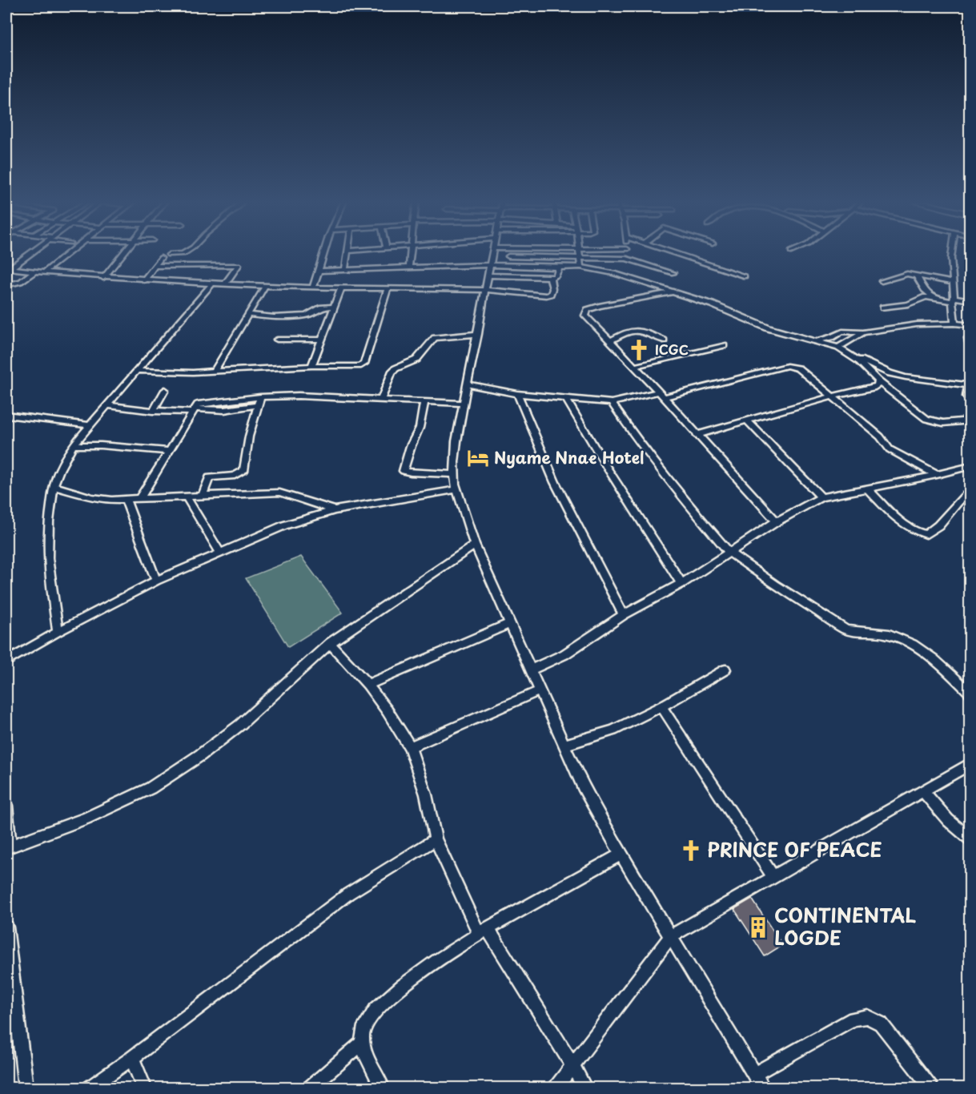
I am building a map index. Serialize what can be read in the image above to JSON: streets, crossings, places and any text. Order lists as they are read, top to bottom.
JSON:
{
  "places": {
    "church": ["ICGC", "PRINCE OF PEACE"],
    "hotel": ["Nyame Nnae Hotel"],
    "building": ["CONTINENTAL LOGDE"]
  }
}
